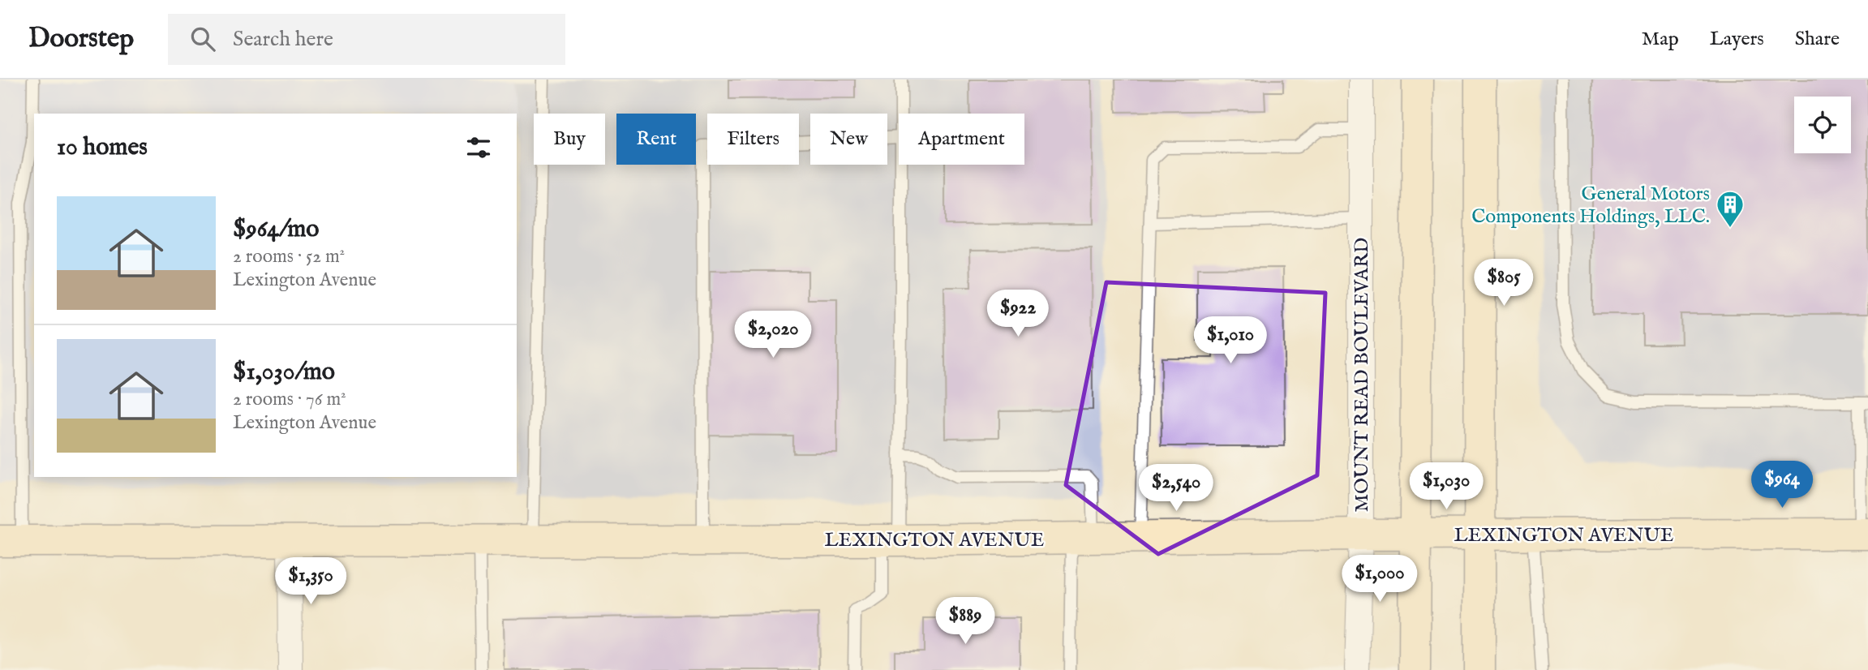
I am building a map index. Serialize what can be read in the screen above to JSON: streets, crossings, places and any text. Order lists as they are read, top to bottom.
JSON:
{
  "streets": {
    "main road": ["LEXINGTON AVENUE"],
    "street": ["MOUNT READ BOULEVARD"]
  },
  "crossings": [
    ["MOUNT READ BOULEVARD", "LEXINGTON AVENUE"]
  ],
  "places": {
    "building": ["General Motors Components Holdings, LLC."]
  },
  "page": {
    "header": "Doorstep",
    "search": "Search here",
    "nav": ["Map", "Layers", "Share"],
    "chip": [
      "Buy",
      "Rent",
      "Filters",
      "New",
      "Apartment"
    ],
    "heading": "10 homes",
    "list": [
      {
        "name": "$964/mo",
        "note": "2 rooms · 52 m² · Lexington Avenue"
      },
      {
        "name": "$1,030/mo",
        "note": "2 rooms · 76 m² · Lexington Avenue"
      }
    ],
    "price": [
      "$805",
      "$922",
      "$2,020",
      "$1,010",
      "$964",
      "$1,030",
      "$2,540",
      "$1,000",
      "$1,350",
      "$889"
    ]
  }
}
